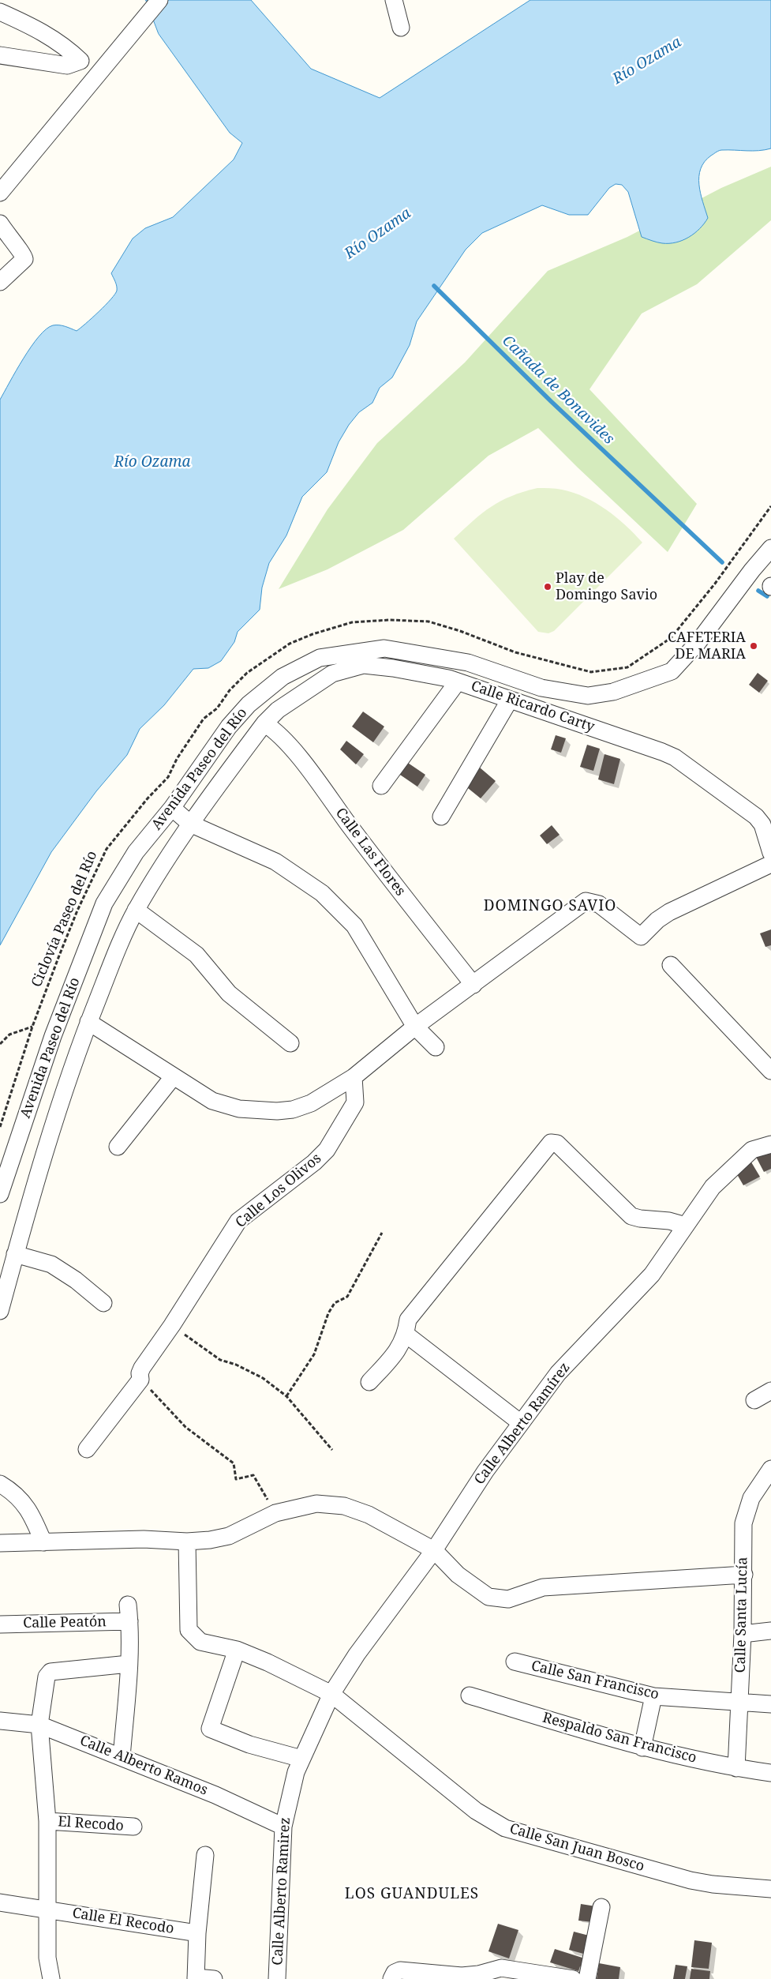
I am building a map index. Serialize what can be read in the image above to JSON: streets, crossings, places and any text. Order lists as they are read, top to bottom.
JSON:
{
  "streets": {
    "street": [
      "Calle Ricardo Carty",
      "Avenida Paseo del Río",
      "Calle Las Flores",
      "Calle Los Olivos",
      "Calle Alberto Ramírez",
      "Calle Santa Lucía",
      "Calle Peatón",
      "Calle San Francisco",
      "Respaldo San Francisco",
      "Calle Alberto Ramos",
      "El Recodo",
      "Calle San Juan Bosco",
      "Calle Alberto Ramirez",
      "Calle El Recodo"
    ],
    "path": ["Ciclovía Paseo del Río"]
  },
  "crossings": [
    ["Calle Ricardo Carty", "Avenida Paseo del Río"],
    ["Calle Ricardo Carty", "Calle Las Flores"],
    ["Avenida Paseo del Río", "Calle Las Flores"],
    ["Calle Alberto Ramírez", "Calle San Juan Bosco"],
    ["Calle Alberto Ramírez", "Calle Alberto Ramirez"],
    ["Calle Santa Lucía", "Calle San Francisco"],
    ["Calle Santa Lucía", "Respaldo San Francisco"],
    ["Calle Alberto Ramos", "Calle Alberto Ramirez"],
    ["Calle San Juan Bosco", "Calle Alberto Ramirez"]
  ],
  "districts": ["DOMINGO SAVIO", "LOS GUANDULES"],
  "water": ["Río Ozama", "Cañada de Bonavides"],
  "places": ["Play de Domingo Savio", "CAFETERIA DE MARIA"]
}
